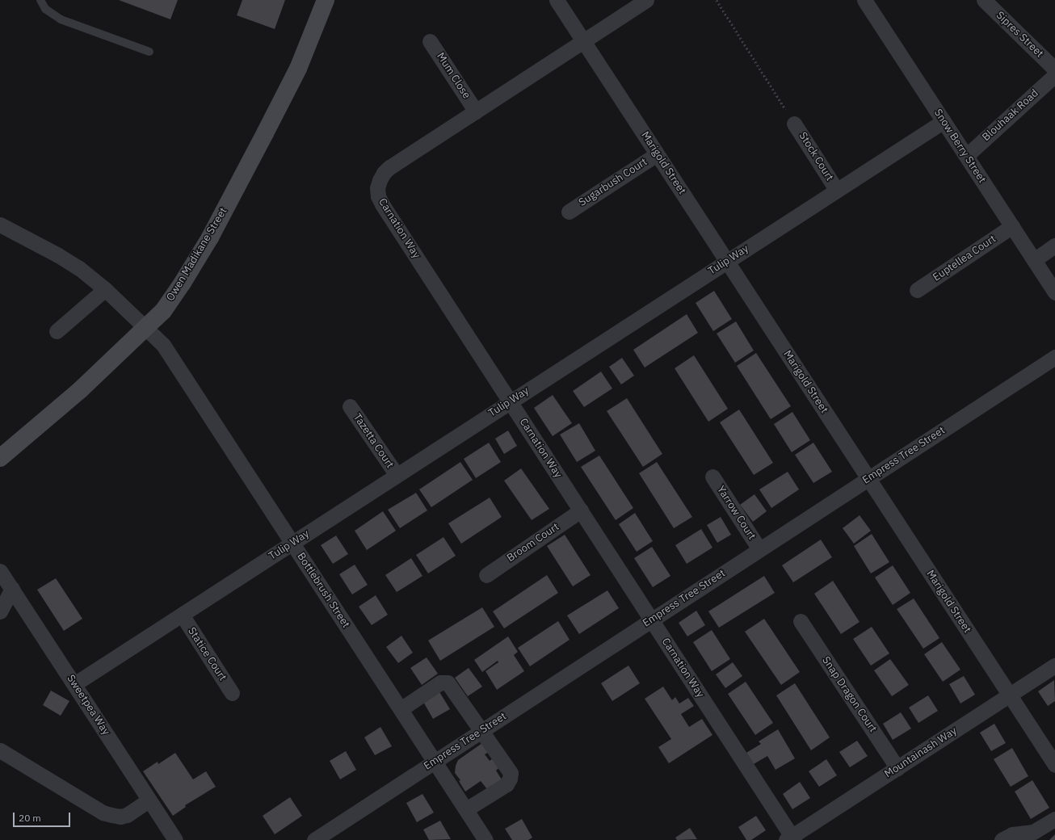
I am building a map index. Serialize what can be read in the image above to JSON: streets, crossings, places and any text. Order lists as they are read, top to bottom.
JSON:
{
  "streets": {
    "street": [
      "Sipres Street",
      "Mum Close",
      "Blouhaak Road",
      "Snow Berry Street",
      "Stock Court",
      "Marigold Street",
      "Sugarbush Court",
      "Carnation Way",
      "Owen Madikane Street",
      "Euptellea Court",
      "Tulip Way",
      "Tazetta Court",
      "Empress Tree Street",
      "Yarrow Court",
      "Broom Court",
      "Bottlebrush Street",
      "Statice Court",
      "Snap Dragon Court",
      "Sweetpea Way",
      "Mountainash Way"
    ]
  },
  "crossings": [
    ["Mum Close", "Carnation Way"],
    ["Blouhaak Road", "Snow Berry Street"],
    ["Snow Berry Street", "Euptellea Court"],
    ["Snow Berry Street", "Tulip Way"],
    ["Stock Court", "Tulip Way"],
    ["Marigold Street", "Sugarbush Court"],
    ["Marigold Street", "Carnation Way"],
    ["Marigold Street", "Tulip Way"],
    ["Marigold Street", "Empress Tree Street"],
    ["Marigold Street", "Mountainash Way"],
    ["Carnation Way", "Tulip Way"],
    ["Carnation Way", "Empress Tree Street"],
    ["Carnation Way", "Broom Court"],
    ["Carnation Way", "Mountainash Way"],
    ["Owen Madikane Street", "Bottlebrush Street"],
    ["Tulip Way", "Tazetta Court"],
    ["Tulip Way", "Bottlebrush Street"],
    ["Tulip Way", "Statice Court"],
    ["Tulip Way", "Sweetpea Way"],
    ["Empress Tree Street", "Yarrow Court"],
    ["Empress Tree Street", "Bottlebrush Street"],
    ["Snap Dragon Court", "Mountainash Way"]
  ],
  "scale_bar": "20 m"
}
